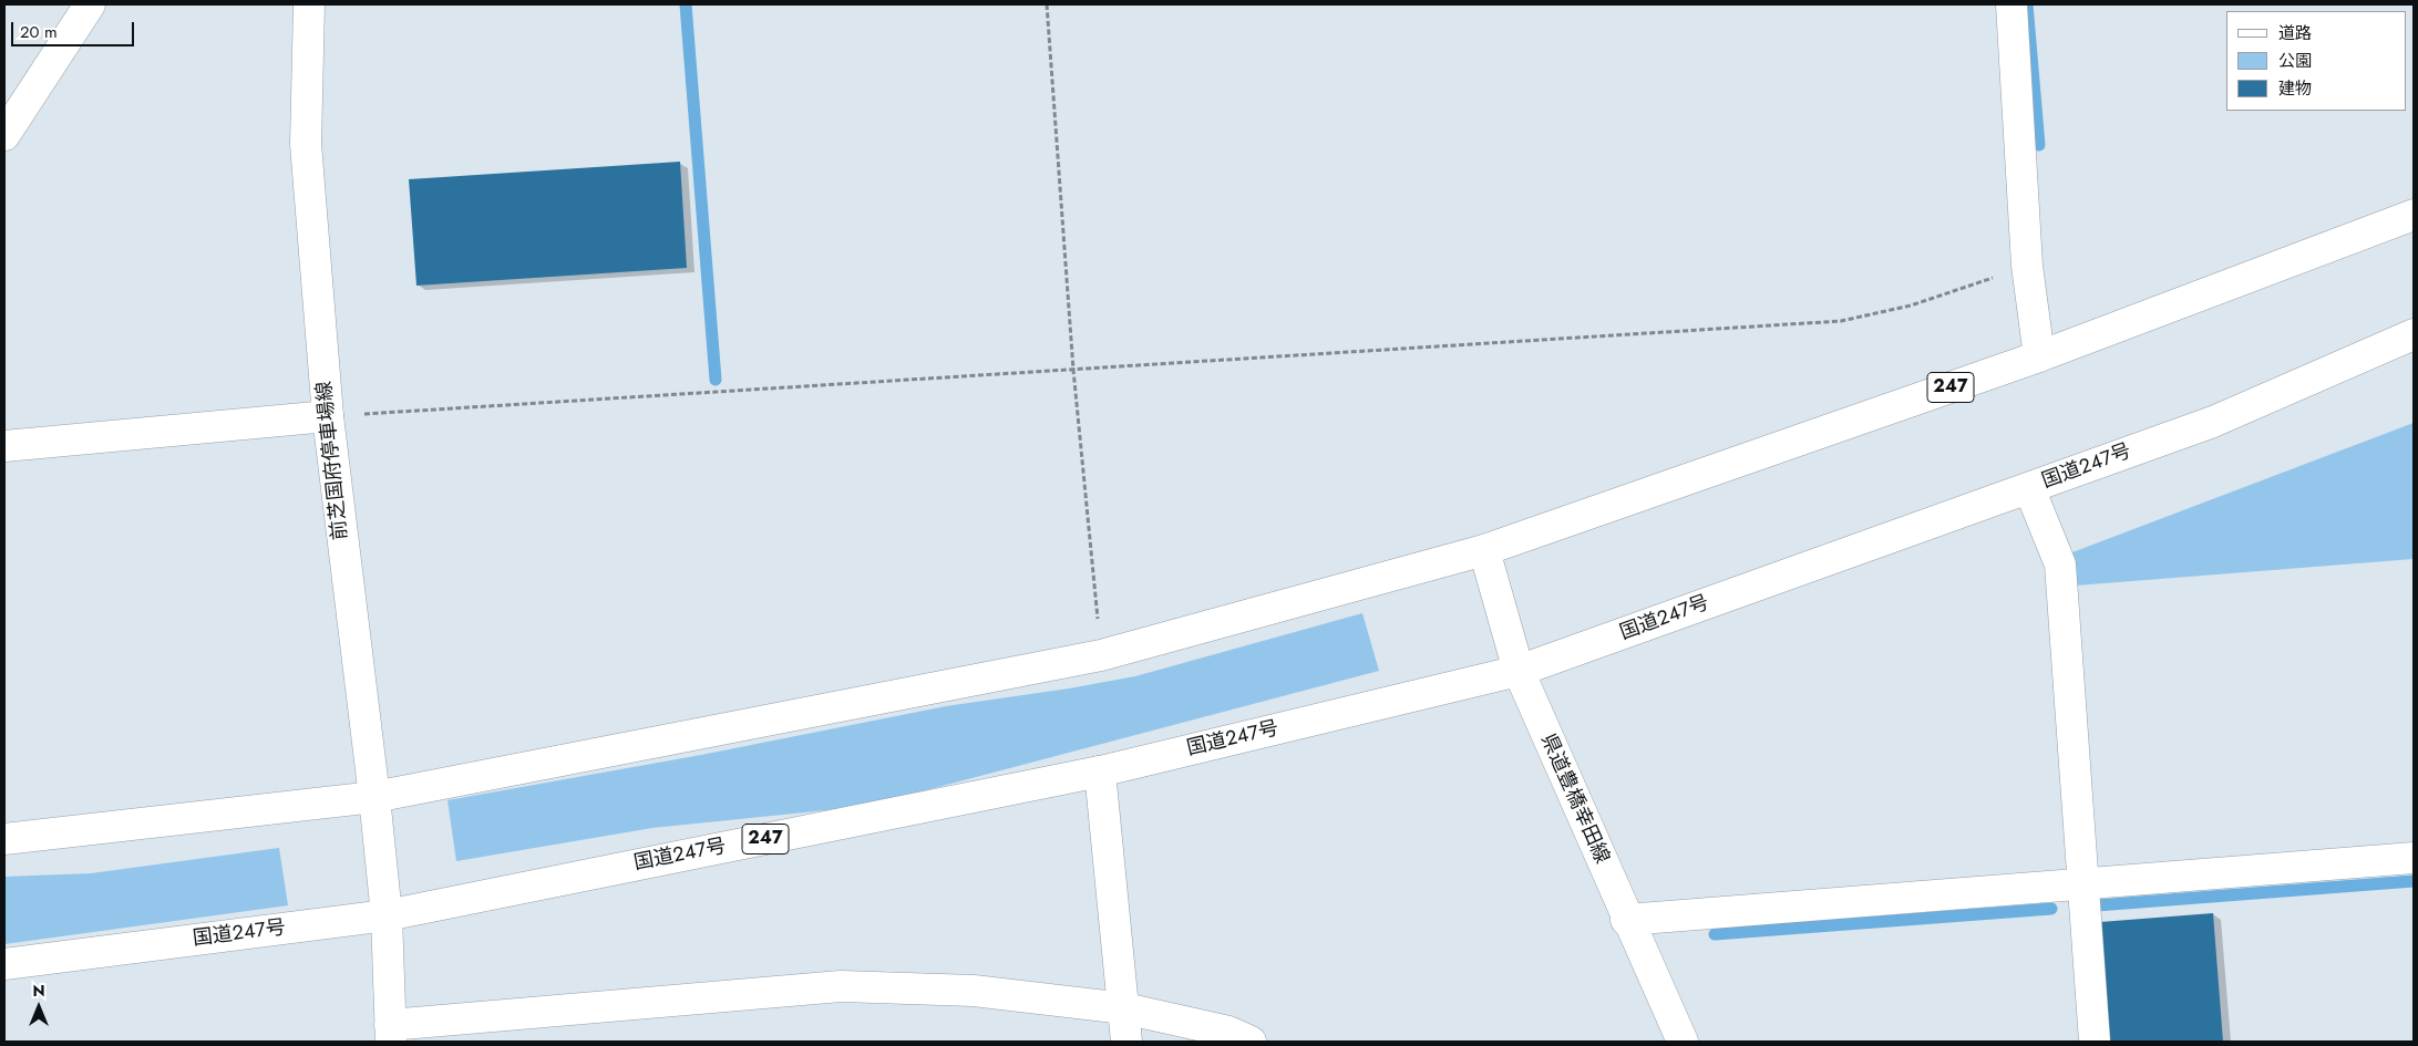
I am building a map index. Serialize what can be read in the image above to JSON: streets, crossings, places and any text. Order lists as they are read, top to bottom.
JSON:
{
  "streets": {
    "main road": [
      "247",
      "前芝国府停車場線",
      "国道247号",
      "県道豊橋幸田線"
    ]
  },
  "crossings": [
    ["247", "前芝国府停車場線"],
    ["247", "県道豊橋幸田線"],
    ["前芝国府停車場線", "国道247号"],
    ["国道247号", "県道豊橋幸田線"]
  ],
  "legend": ["道路", "公園", "建物"],
  "scale_bar": "20 m",
  "north": "top"
}
